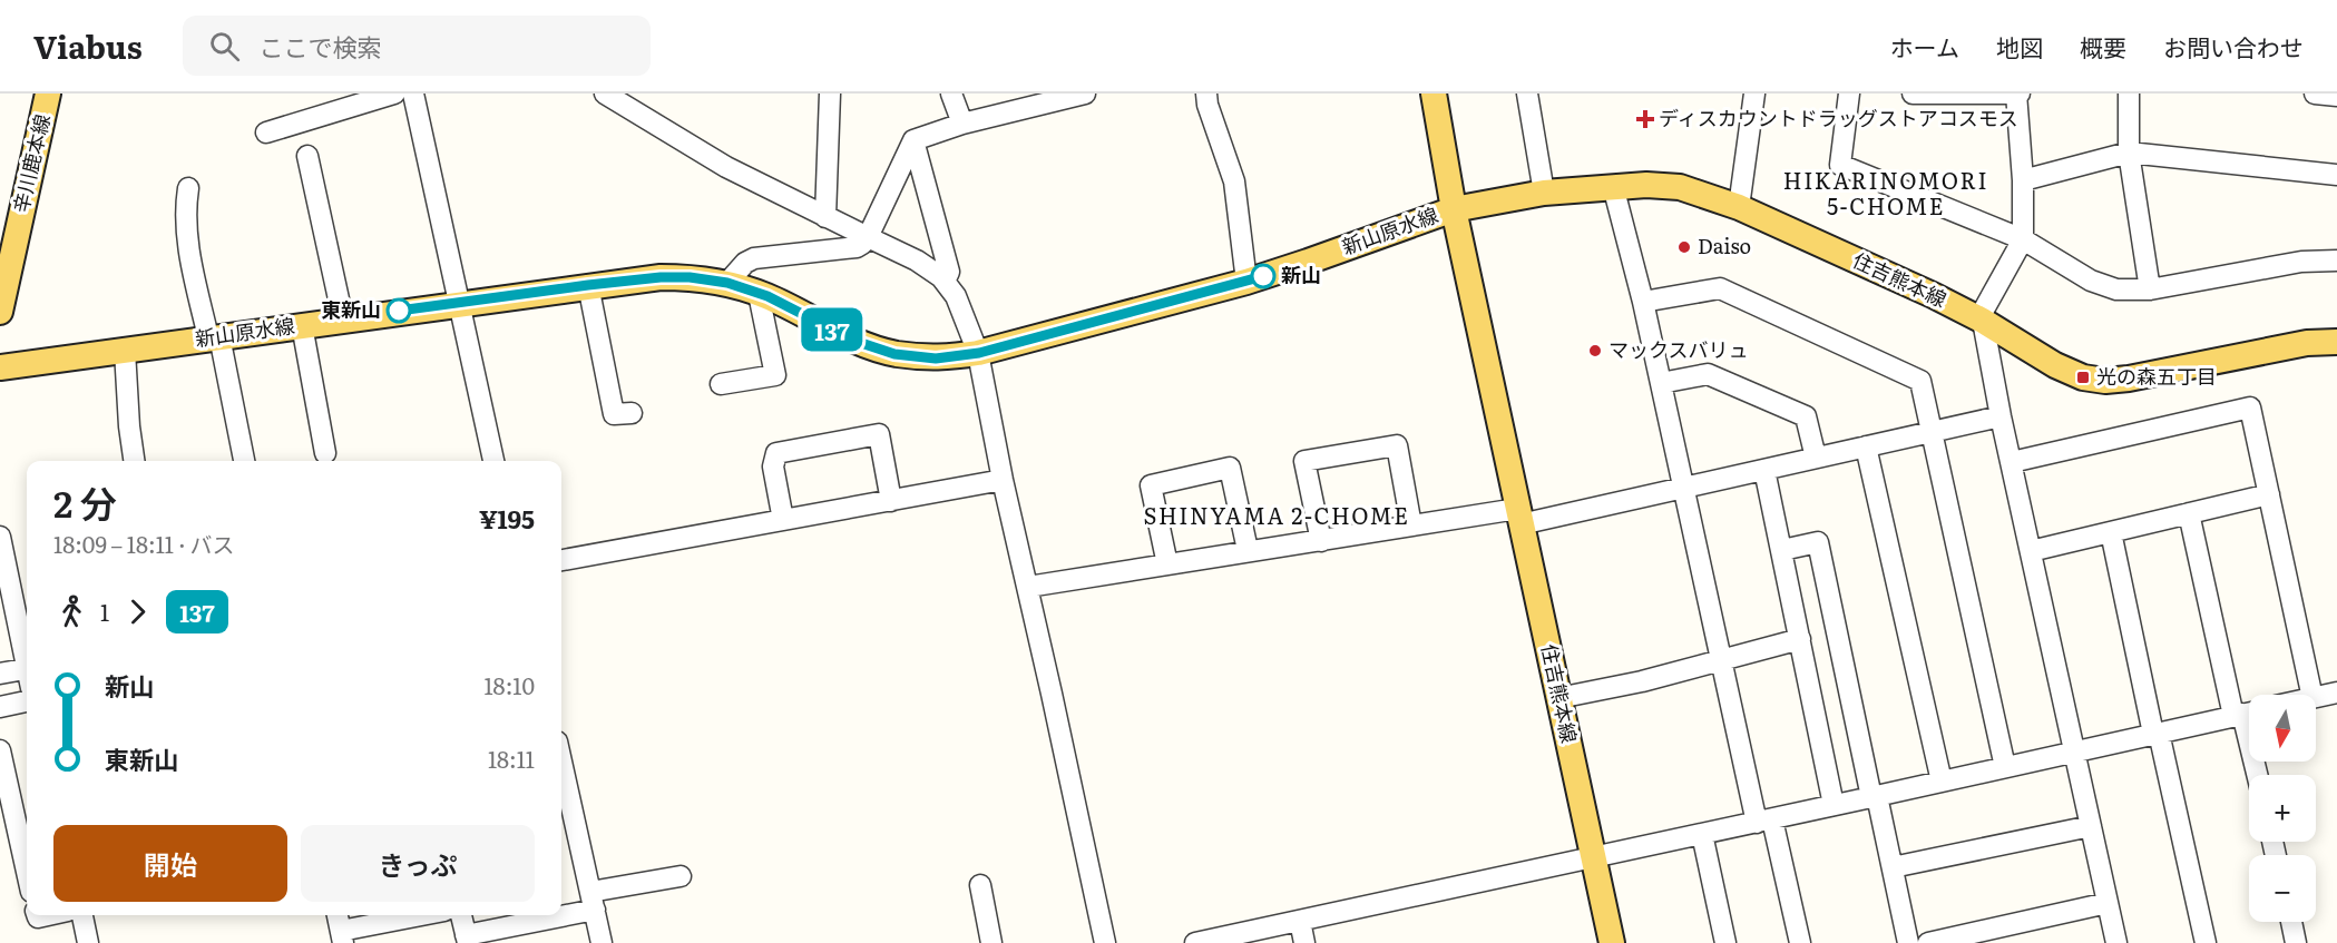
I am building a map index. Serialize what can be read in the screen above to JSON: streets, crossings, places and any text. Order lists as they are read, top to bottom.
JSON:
{
  "streets": {
    "main road": ["辛川鹿本線", "新山原水線", "住吉熊本線"]
  },
  "crossings": [
    ["新山原水線", "住吉熊本線"]
  ],
  "districts": ["HIKARINOMORI 5-CHOME", "SHINYAMA 2-CHOME"],
  "places": {
    "health": ["ディスカウントドラッグストアコスモス"],
    "other": [
      "Daiso",
      "新山",
      "東新山",
      "マックスバリュ"
    ],
    "transit": ["光の森五丁目"]
  },
  "lines": ["bus line 137"],
  "north": "bottom",
  "page": {
    "header": "Viabus",
    "search": "ここで検索",
    "nav": [
      "ホーム",
      "地図",
      "概要",
      "お問い合わせ"
    ],
    "on_map": "137",
    "heading": ["2 分", "18:09 – 18:11 · バス", "¥195"],
    "legs": ["1", "137"],
    "list": [
      {
        "name": "新山",
        "value": "18:10"
      },
      {
        "name": "東新山",
        "value": "18:11"
      }
    ],
    "map_buttons": ["+", "−"],
    "buttons": ["開始", "きっぷ"]
  }
}
